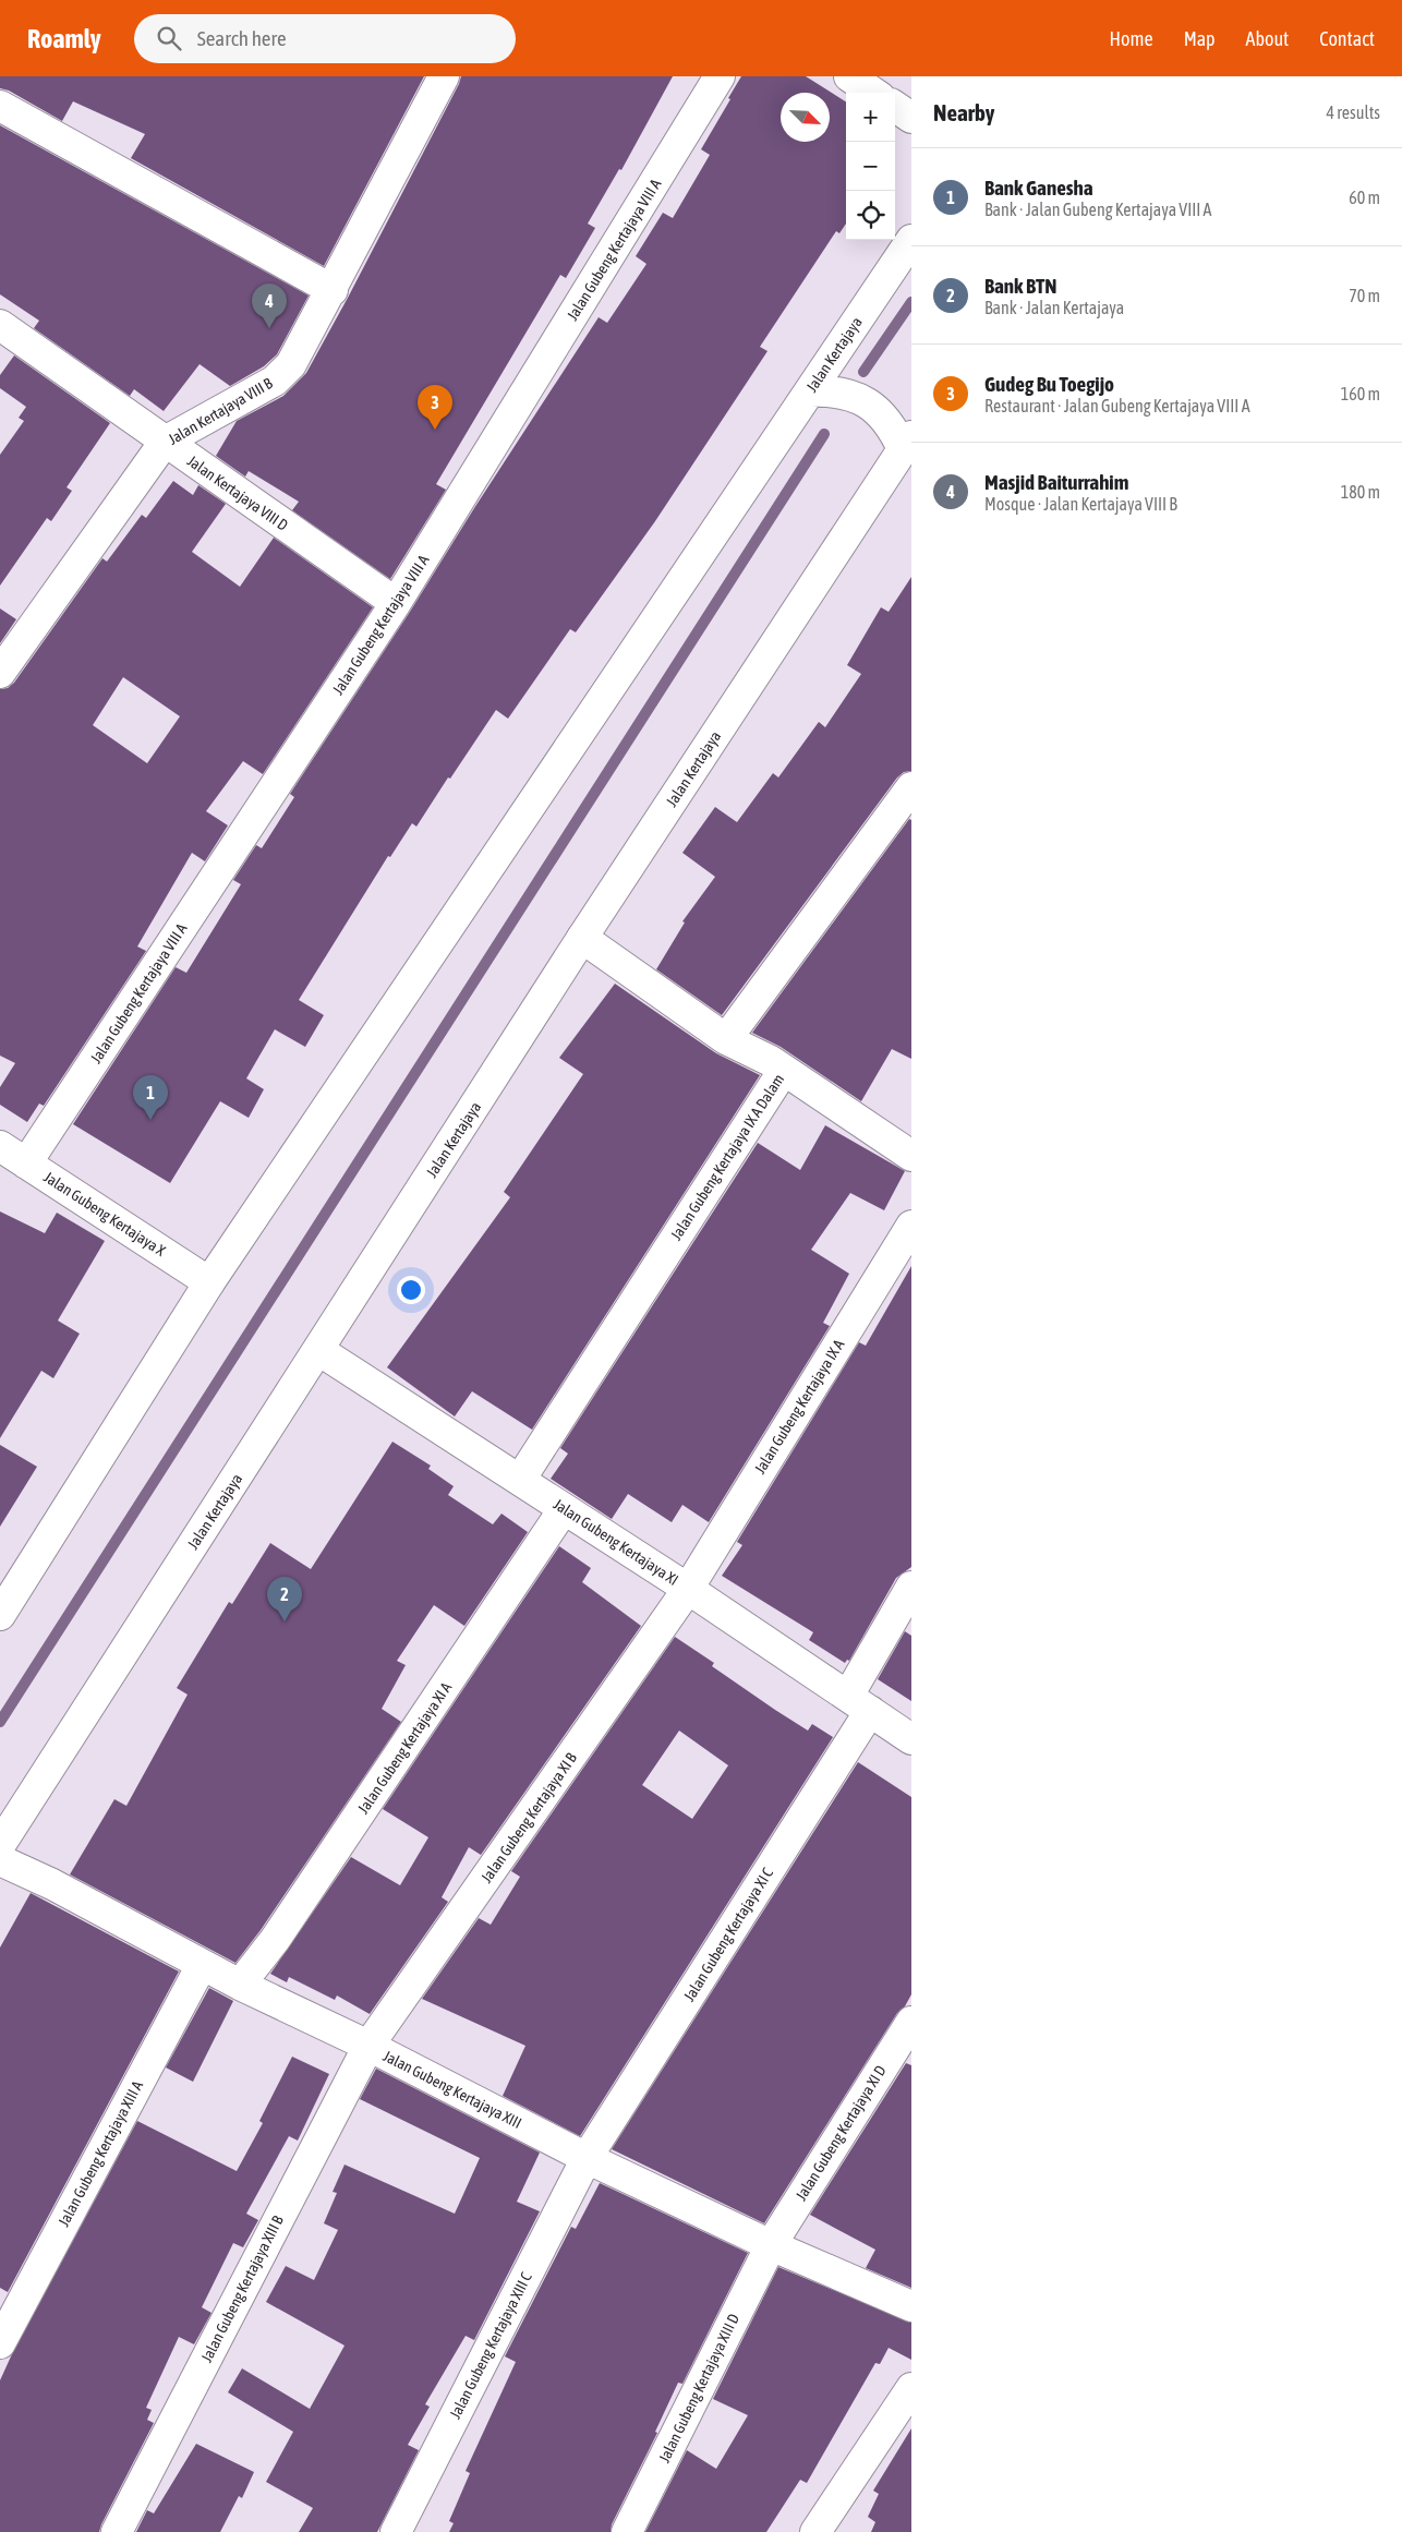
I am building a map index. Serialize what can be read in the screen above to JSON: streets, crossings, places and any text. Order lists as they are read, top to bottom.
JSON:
{
  "streets": {
    "street": [
      "Jalan Gubeng Kertajaya VIII A",
      "Jalan Kertajaya",
      "Jalan Kertajaya VIII B",
      "Jalan Kertajaya VIII D",
      "Jalan Gubeng Kertajaya IX A Dalam",
      "Jalan Gubeng Kertajaya X",
      "Jalan Gubeng Kertajaya IX A",
      "Jalan Gubeng Kertajaya XI",
      "Jalan Gubeng Kertajaya XI A",
      "Jalan Gubeng Kertajaya XI B",
      "Jalan Gubeng Kertajaya XI C",
      "Jalan Gubeng Kertajaya XIII",
      "Jalan Gubeng Kertajaya XI D",
      "Jalan Gubeng Kertajaya XIII A",
      "Jalan Gubeng Kertajaya XIII B",
      "Jalan Gubeng Kertajaya XIII C",
      "Jalan Gubeng Kertajaya XIII D"
    ]
  },
  "crossings": [
    ["Jalan Gubeng Kertajaya VIII A", "Jalan Kertajaya VIII D"],
    ["Jalan Gubeng Kertajaya VIII A", "Jalan Gubeng Kertajaya X"],
    ["Jalan Kertajaya", "Jalan Gubeng Kertajaya IX A Dalam"],
    ["Jalan Kertajaya", "Jalan Gubeng Kertajaya X"],
    ["Jalan Kertajaya", "Jalan Gubeng Kertajaya XI"],
    ["Jalan Kertajaya VIII B", "Jalan Kertajaya VIII D"],
    ["Jalan Gubeng Kertajaya IX A Dalam", "Jalan Gubeng Kertajaya XI"],
    ["Jalan Gubeng Kertajaya IX A", "Jalan Gubeng Kertajaya XI"],
    ["Jalan Gubeng Kertajaya IX A", "Jalan Gubeng Kertajaya XI B"],
    ["Jalan Gubeng Kertajaya XI", "Jalan Gubeng Kertajaya XI A"],
    ["Jalan Gubeng Kertajaya XI", "Jalan Gubeng Kertajaya XI B"],
    ["Jalan Gubeng Kertajaya XI", "Jalan Gubeng Kertajaya XI C"],
    ["Jalan Gubeng Kertajaya XI A", "Jalan Gubeng Kertajaya XIII"],
    ["Jalan Gubeng Kertajaya XI B", "Jalan Gubeng Kertajaya XIII"],
    ["Jalan Gubeng Kertajaya XI B", "Jalan Gubeng Kertajaya XIII B"],
    ["Jalan Gubeng Kertajaya XI C", "Jalan Gubeng Kertajaya XIII"],
    ["Jalan Gubeng Kertajaya XI C", "Jalan Gubeng Kertajaya XIII C"],
    ["Jalan Gubeng Kertajaya XIII", "Jalan Gubeng Kertajaya XI D"],
    ["Jalan Gubeng Kertajaya XIII", "Jalan Gubeng Kertajaya XIII A"],
    ["Jalan Gubeng Kertajaya XIII", "Jalan Gubeng Kertajaya XIII B"],
    ["Jalan Gubeng Kertajaya XIII", "Jalan Gubeng Kertajaya XIII C"],
    ["Jalan Gubeng Kertajaya XIII", "Jalan Gubeng Kertajaya XIII D"],
    ["Jalan Gubeng Kertajaya XI D", "Jalan Gubeng Kertajaya XIII D"]
  ],
  "north": "bottom right",
  "page": {
    "header": "Roamly",
    "search": "Search here",
    "nav": [
      "Home",
      "Map",
      "About",
      "Contact"
    ],
    "heading": ["Nearby", "4 results"],
    "map_buttons": ["+", "−"],
    "list": [
      {
        "mark": "1",
        "name": "Bank Ganesha",
        "note": "Bank · Jalan Gubeng Kertajaya VIII A",
        "value": "60 m"
      },
      {
        "mark": "2",
        "name": "Bank BTN",
        "note": "Bank · Jalan Kertajaya",
        "value": "70 m"
      },
      {
        "mark": "3",
        "name": "Gudeg Bu Toegijo",
        "note": "Restaurant · Jalan Gubeng Kertajaya VIII A",
        "value": "160 m"
      },
      {
        "mark": "4",
        "name": "Masjid Baiturrahim",
        "note": "Mosque · Jalan Kertajaya VIII B",
        "value": "180 m"
      }
    ],
    "pins": [
      "4",
      "3",
      "1",
      "2"
    ]
  }
}
